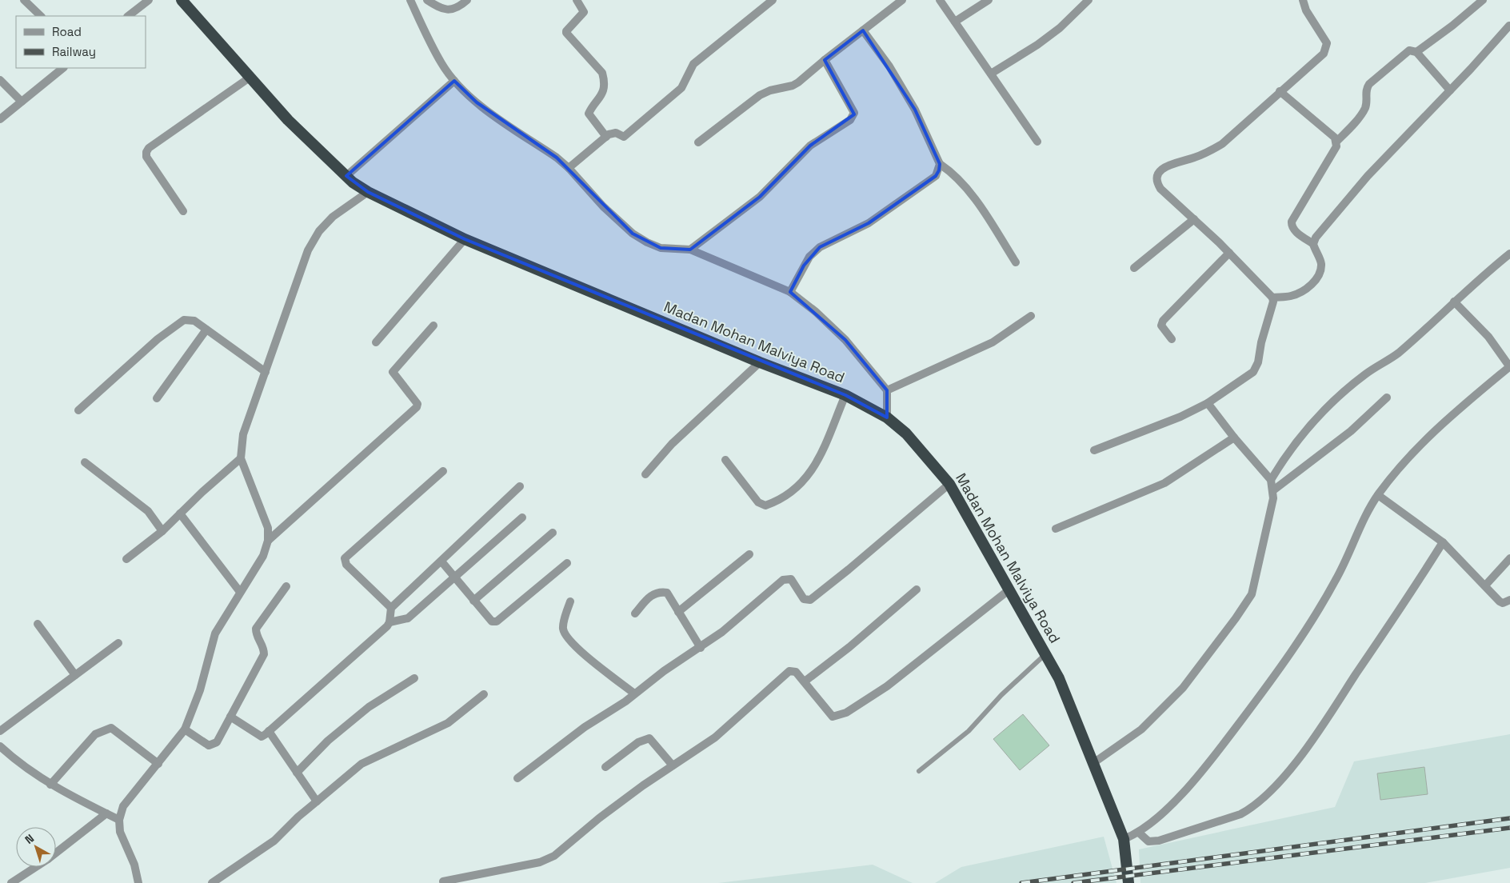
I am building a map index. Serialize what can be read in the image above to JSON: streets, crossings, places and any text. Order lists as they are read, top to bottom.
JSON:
{
  "streets": {
    "highway": ["Madan Mohan Malviya Road"]
  },
  "legend": ["Road", "Railway"],
  "north": "top left"
}
